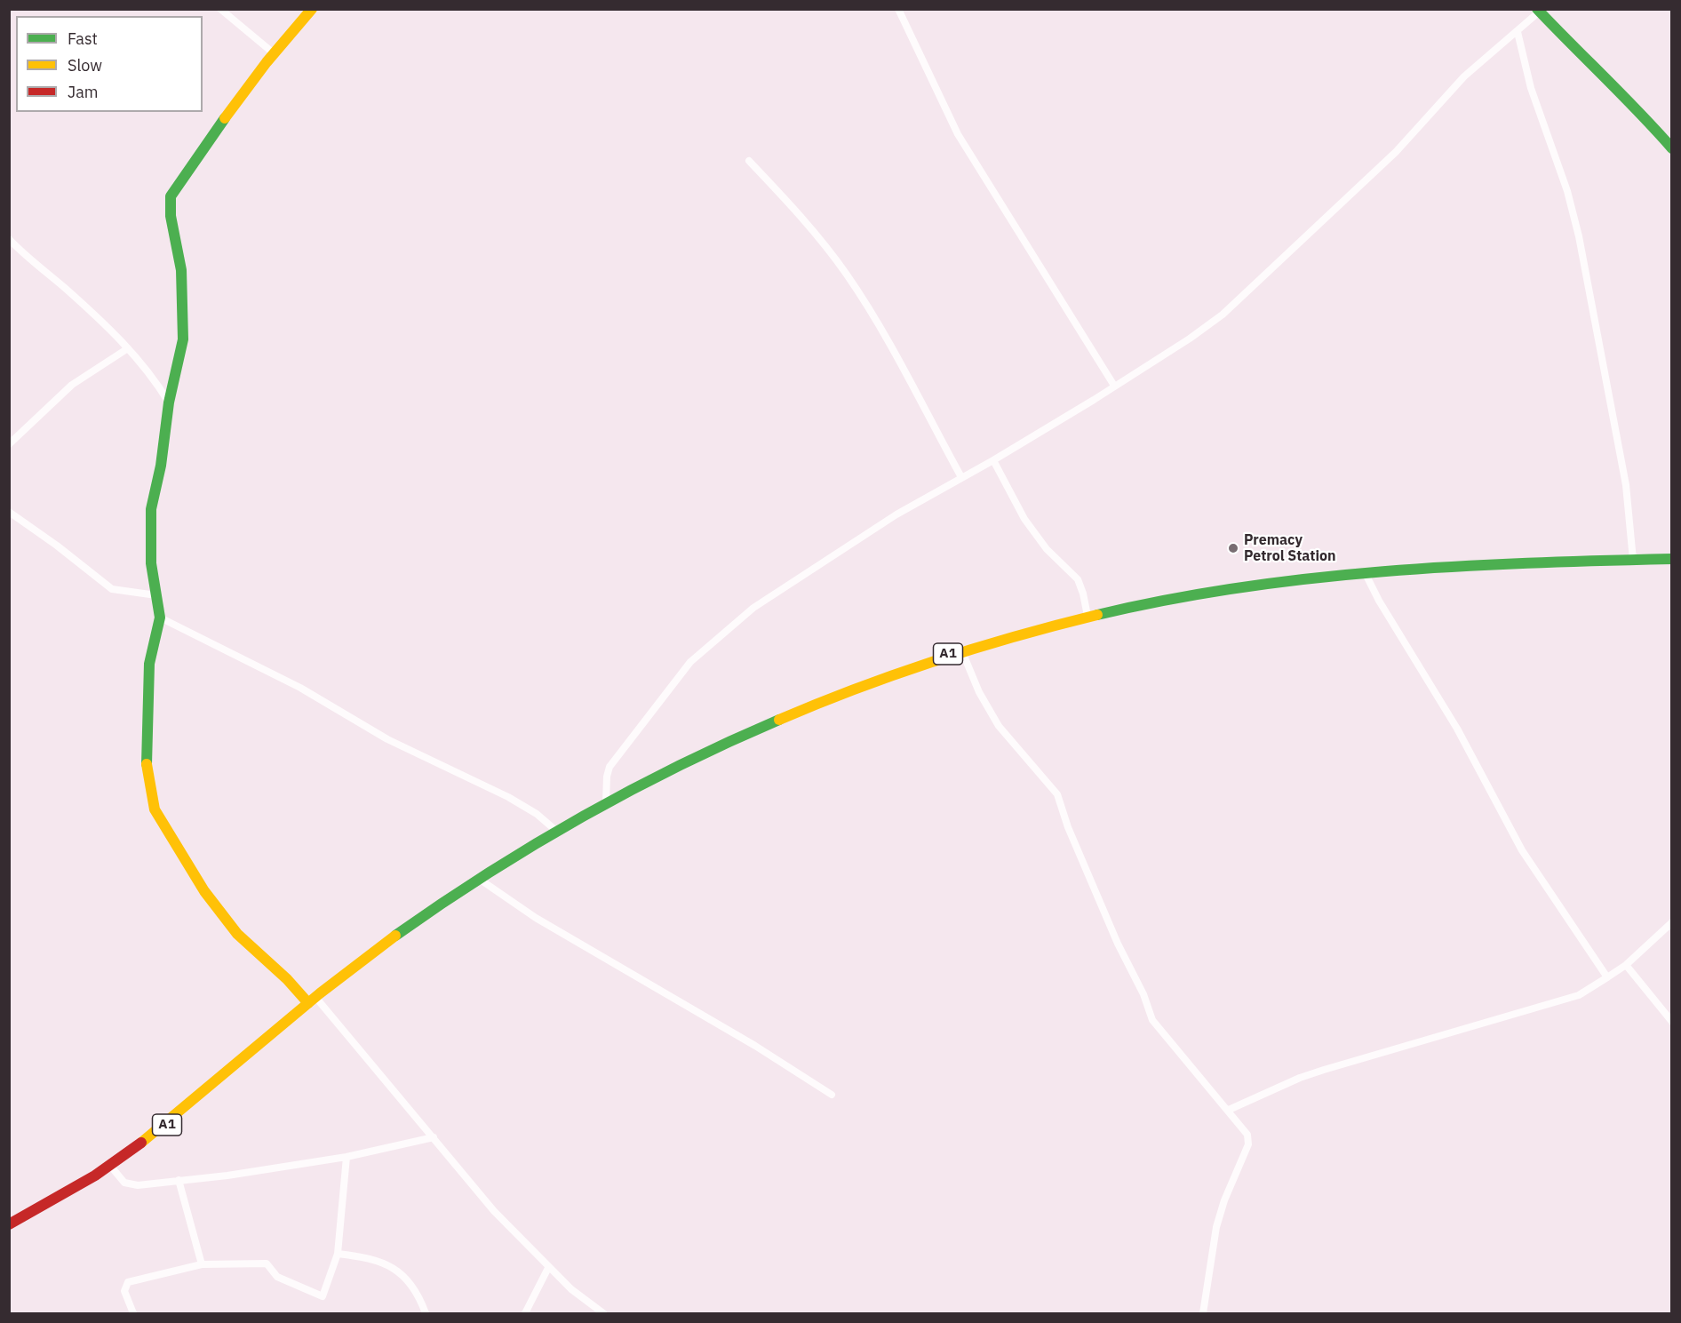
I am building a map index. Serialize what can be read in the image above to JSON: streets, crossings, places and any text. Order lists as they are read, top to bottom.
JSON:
{
  "streets": {
    "main road": ["A1"]
  },
  "places": ["Premacy Petrol Station"],
  "legend": ["Fast", "Slow", "Jam"]
}
